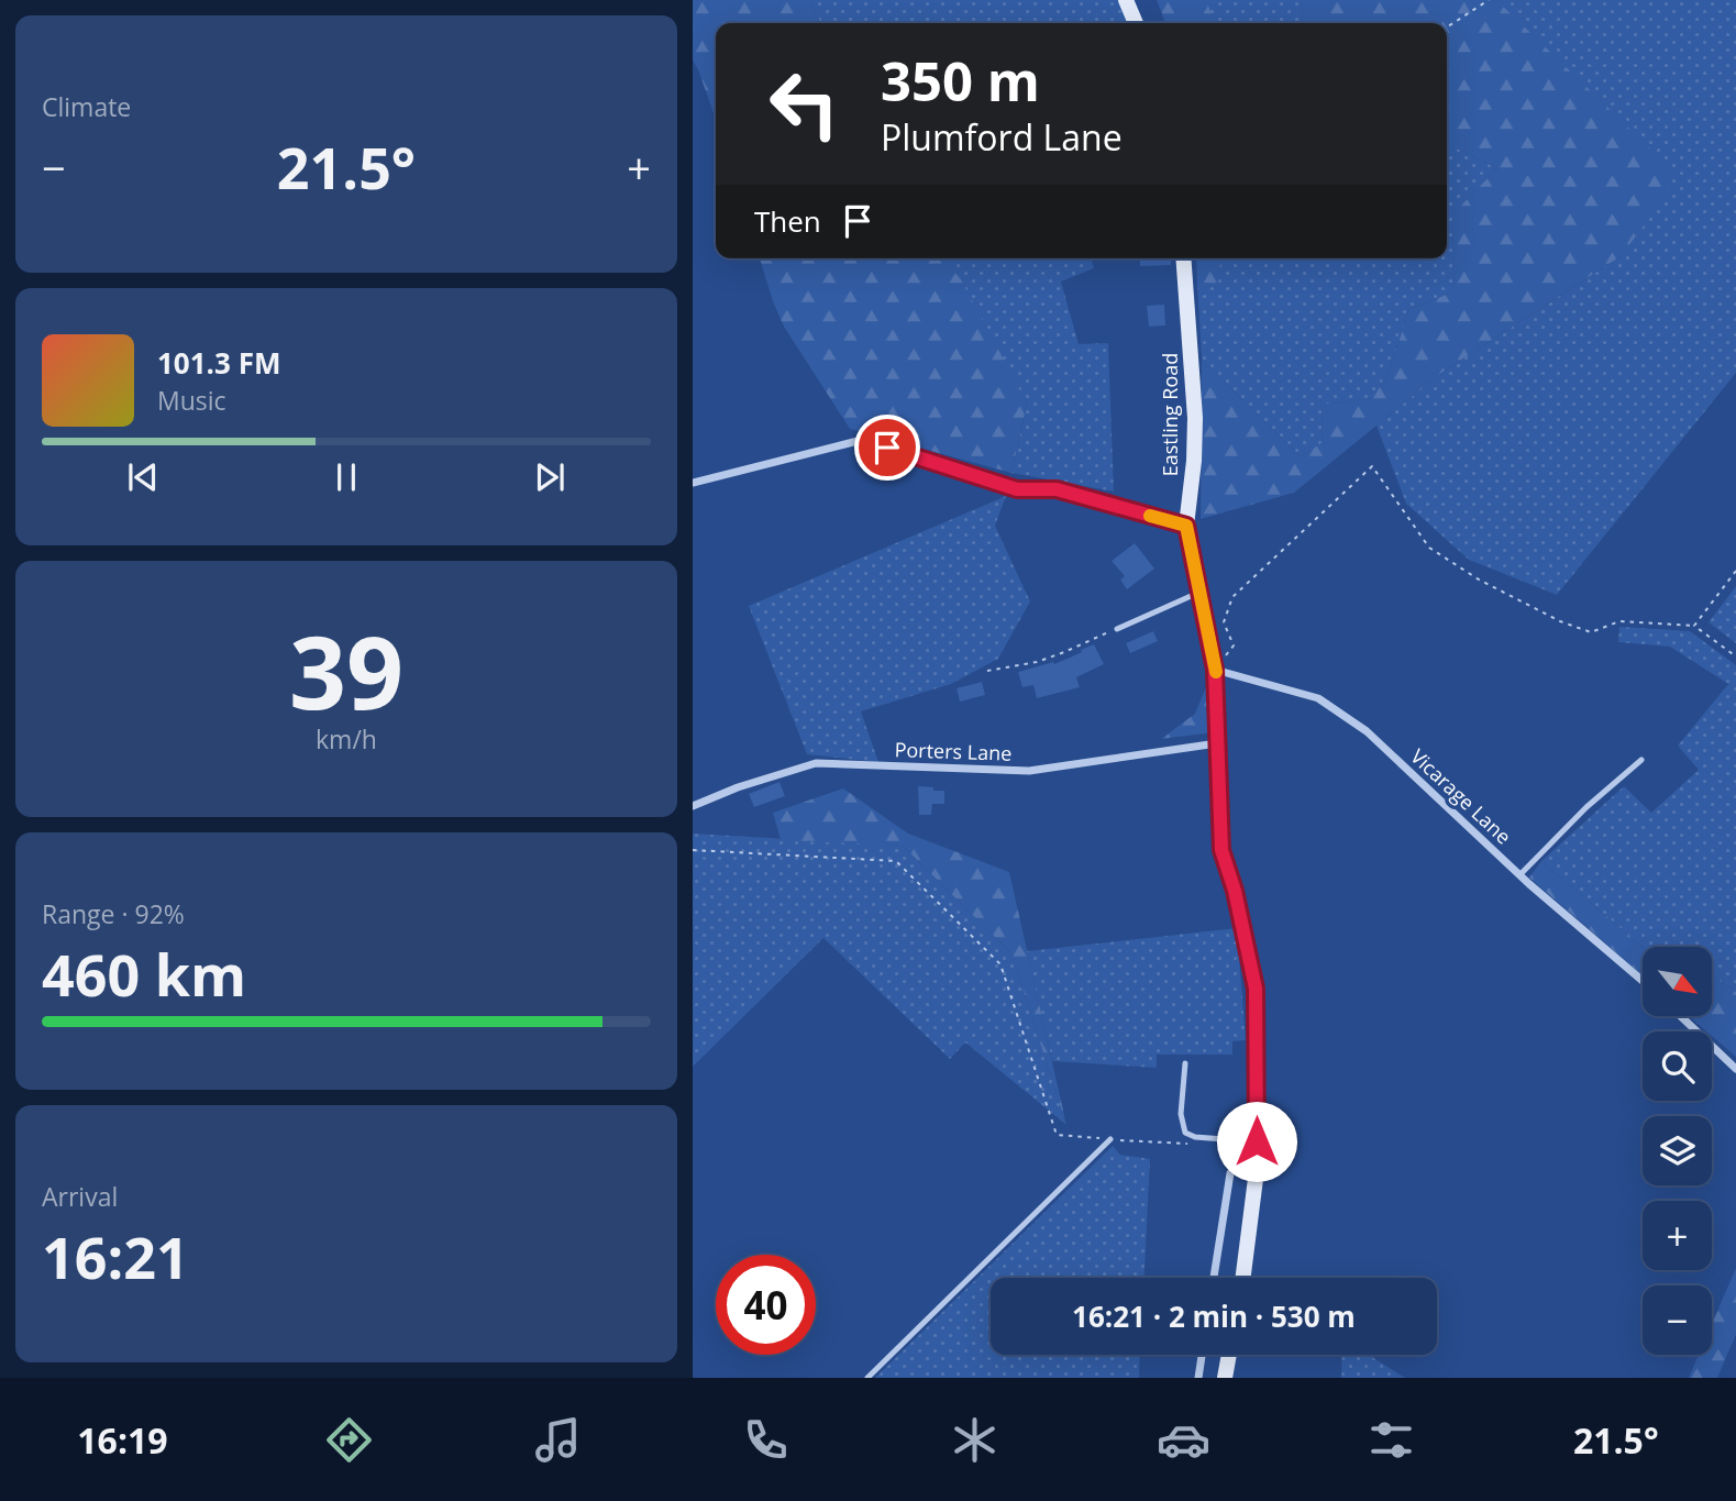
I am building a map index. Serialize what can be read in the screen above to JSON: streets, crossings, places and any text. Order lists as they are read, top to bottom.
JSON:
{
  "streets": {
    "street": ["Eastling Road", "Porters Lane", "Vicarage Lane"]
  },
  "crossings": [
    ["Eastling Road", "Porters Lane"],
    ["Eastling Road", "Vicarage Lane"]
  ],
  "north": "bottom right",
  "page": {
    "tile": [
      "Climate",
      ["39", "km/h"],
      ["Range · 92%", "460 km"],
      ["Arrival", "16:21"]
    ],
    "turn": ["350 m", "Plumford Lane"],
    "heat": ["−", "21.5°", "+"],
    "then": "Then",
    "song": ["101.3 FM", "Music"],
    "map_buttons": ["+", "−"],
    "limit": "40",
    "trip": "16:21 · 2 min · 530 m",
    "tabs": ["16:19", "21.5°"]
  }
}
